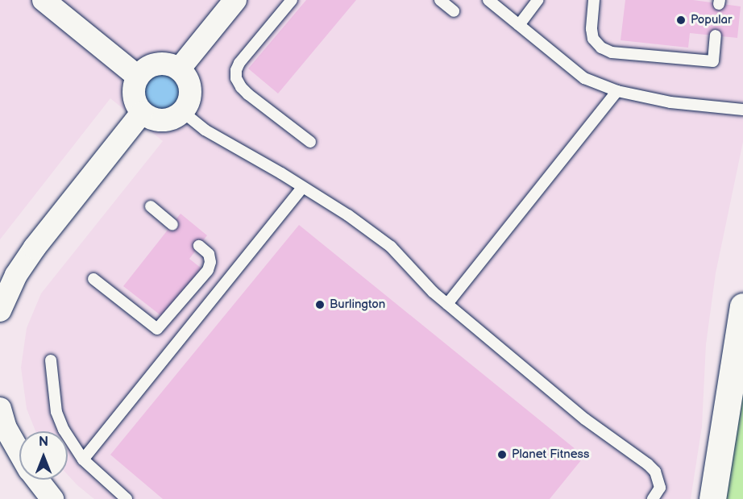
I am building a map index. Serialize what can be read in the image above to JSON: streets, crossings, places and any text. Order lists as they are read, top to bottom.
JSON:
{
  "places": ["Popular", "Burlington", "Planet Fitness"],
  "north": "top"
}
